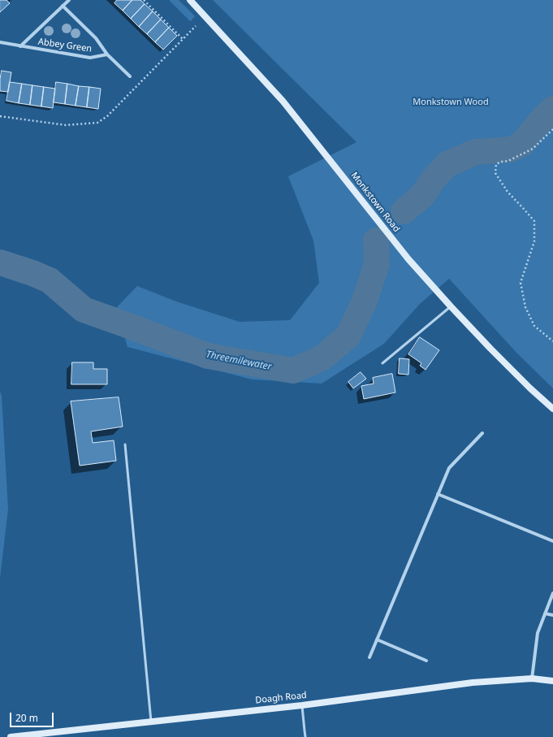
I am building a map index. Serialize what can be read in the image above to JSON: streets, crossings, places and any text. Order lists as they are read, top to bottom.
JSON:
{
  "streets": {
    "main road": ["Monkstown Road", "Doagh Road"],
    "street": ["Abbey Green"]
  },
  "water": ["Threemilewater"],
  "parks": ["Monkstown Wood"],
  "scale_bar": "20 m"
}
